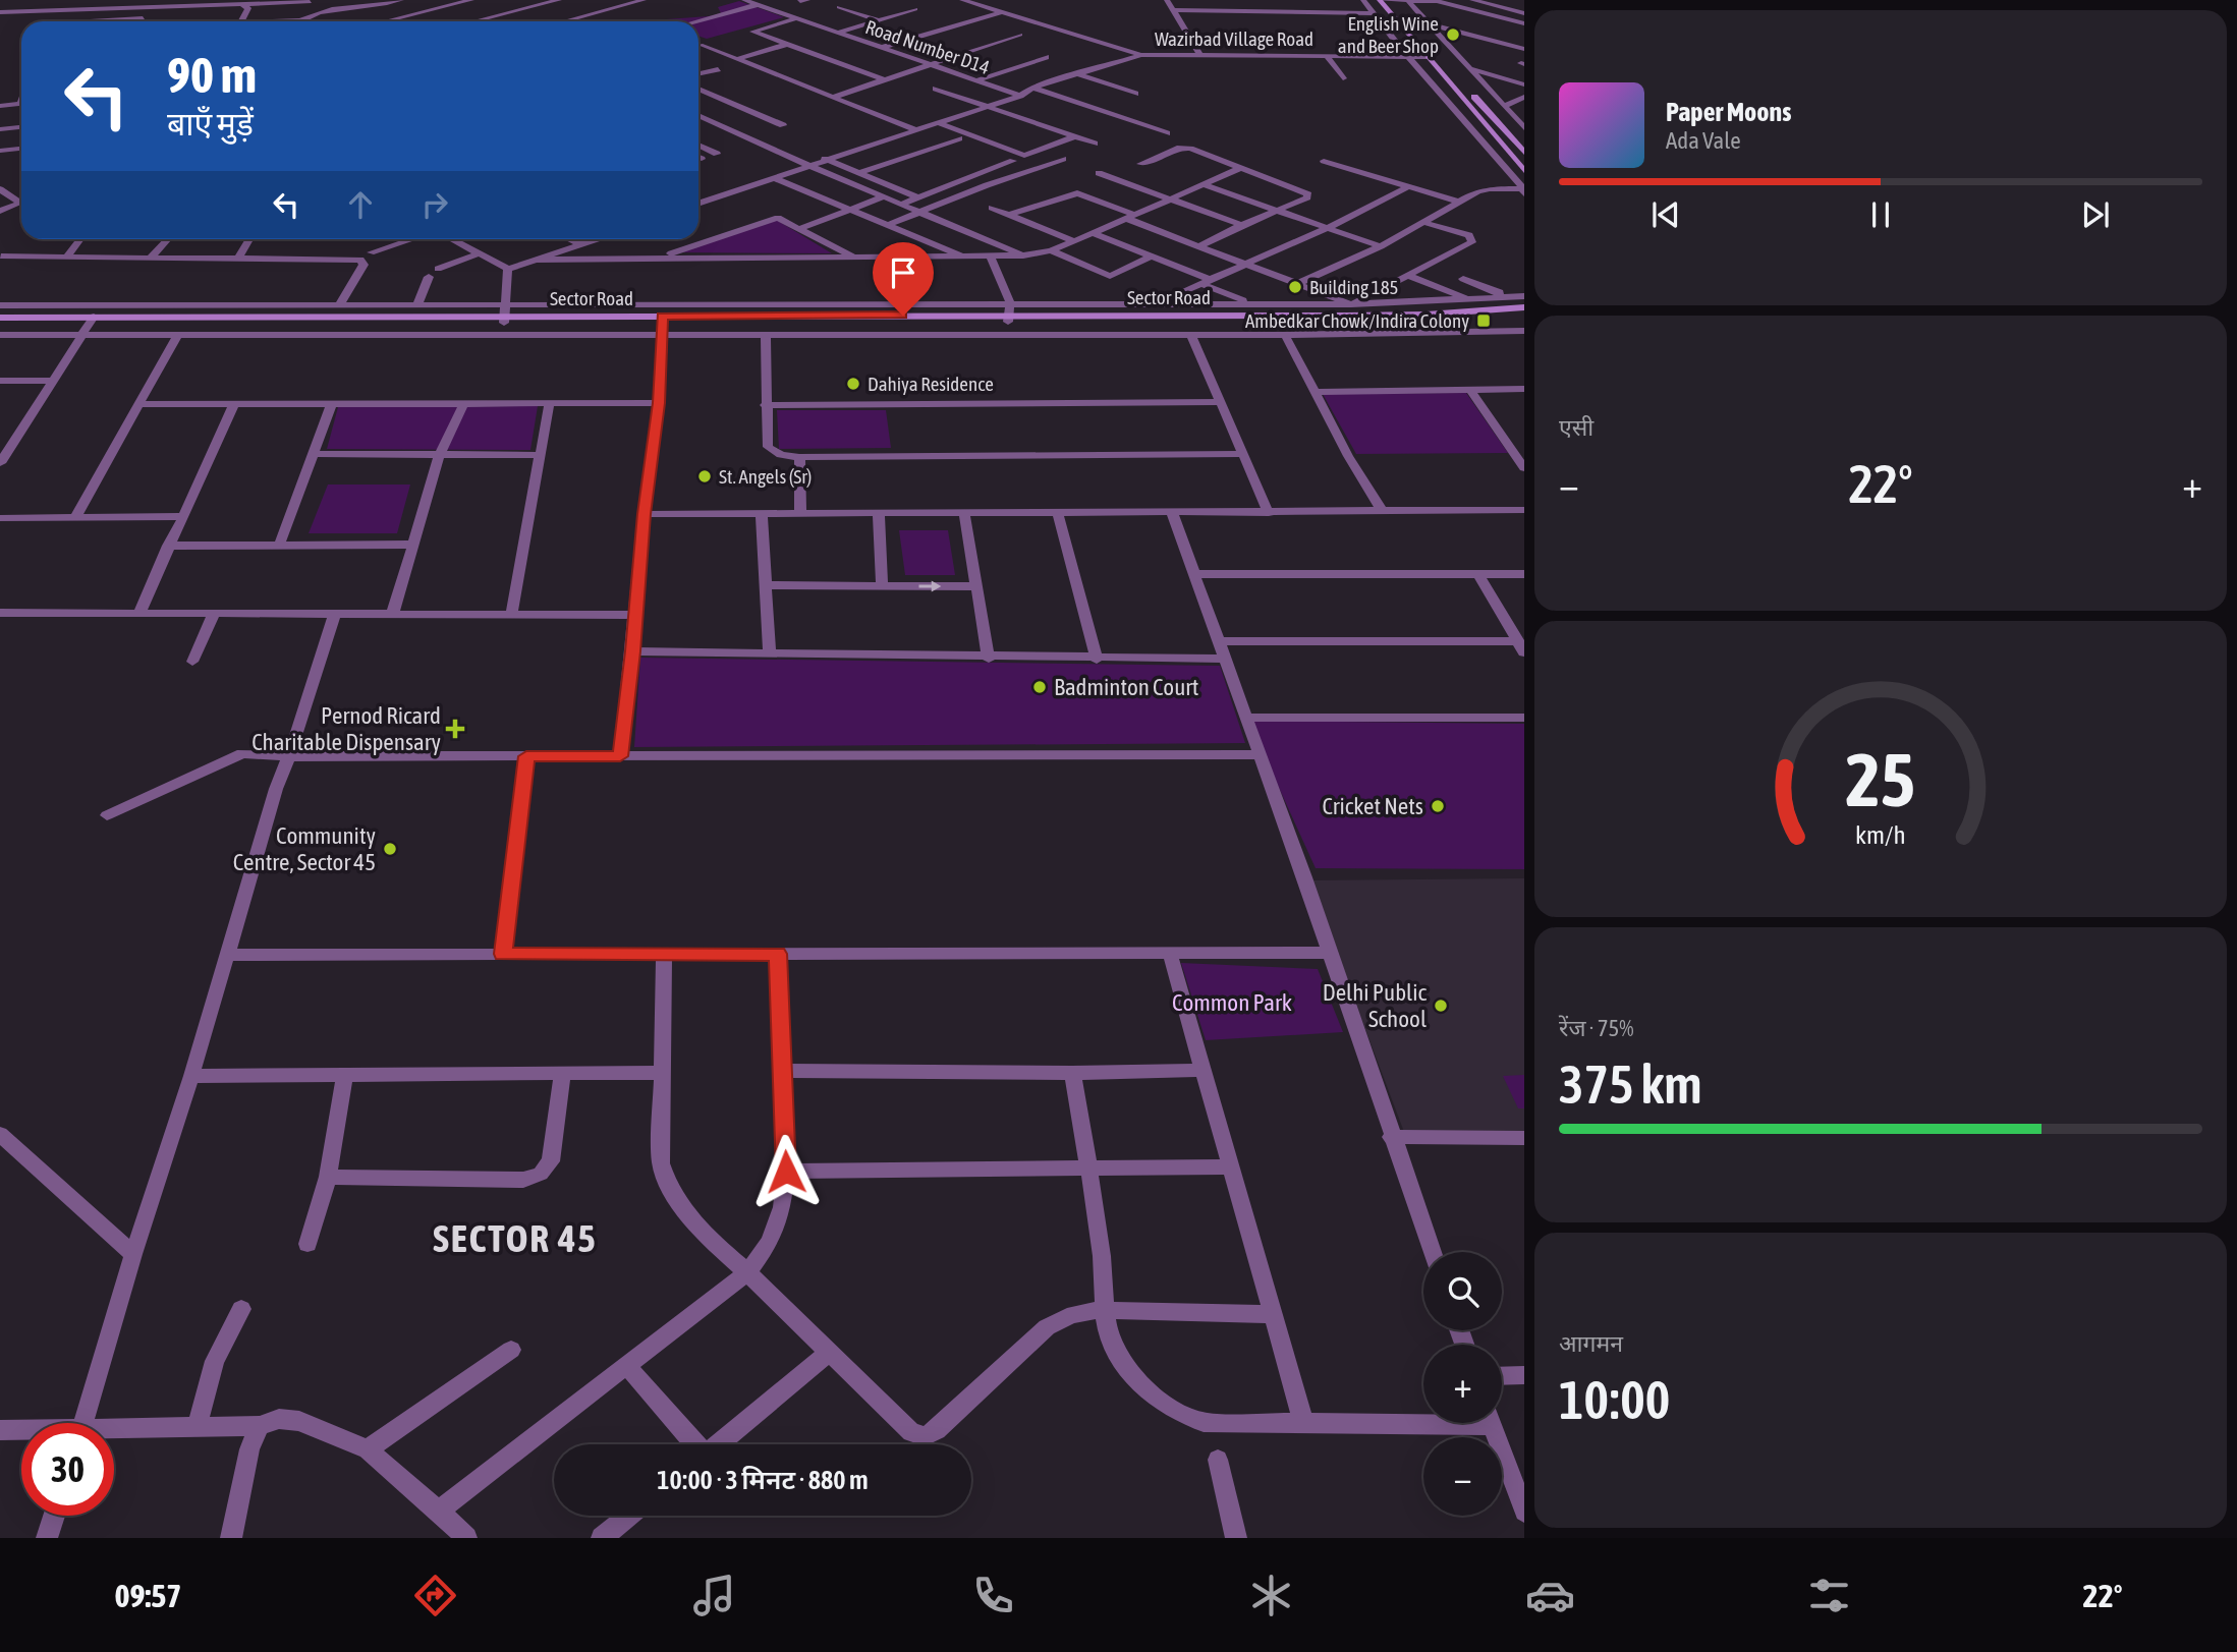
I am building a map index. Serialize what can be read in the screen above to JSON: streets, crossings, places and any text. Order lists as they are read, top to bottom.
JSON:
{
  "streets": {
    "main road": ["Sector Road"],
    "street": ["Wazirbad Village Road", "Road Number D14"]
  },
  "districts": ["SECTOR 45"],
  "parks": ["Common Park"],
  "places": {
    "other": [
      "English Wine and Beer Shop",
      "Building 185",
      "Dahiya Residence",
      "St. Angels (Sr)",
      "Badminton Court",
      "Cricket Nets",
      "Community Centre, Sector 45",
      "Delhi Public School"
    ],
    "transit": ["Ambedkar Chowk/Indira Colony"],
    "health": ["Pernod Ricard Charitable Dispensary"]
  },
  "page": {
    "turn": ["90 m", "बाएँ मुड़ें"],
    "song": ["Paper Moons", "Ada Vale"],
    "tile": [
      "एसी",
      ["रेंज · 75%", "375 km"],
      ["आगमन", "10:00"]
    ],
    "heat": ["−", "22°", "+"],
    "map_buttons": ["+", "−"],
    "limit": "30",
    "trip": "10:00 · 3 मिनट · 880 m",
    "tabs": ["09:57", "22°"],
    "gauge": ["25", "km/h"]
  }
}
